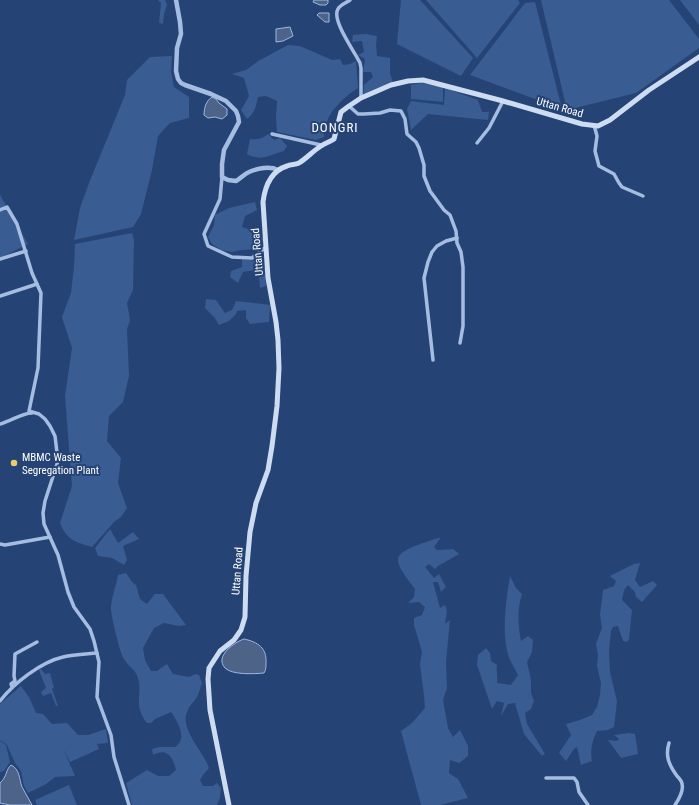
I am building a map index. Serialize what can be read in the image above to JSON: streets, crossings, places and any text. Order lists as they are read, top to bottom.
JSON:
{
  "streets": {
    "main road": ["Uttan Road"]
  },
  "districts": ["DONGRI"],
  "places": ["MBMC Waste Segregation Plant"]
}
